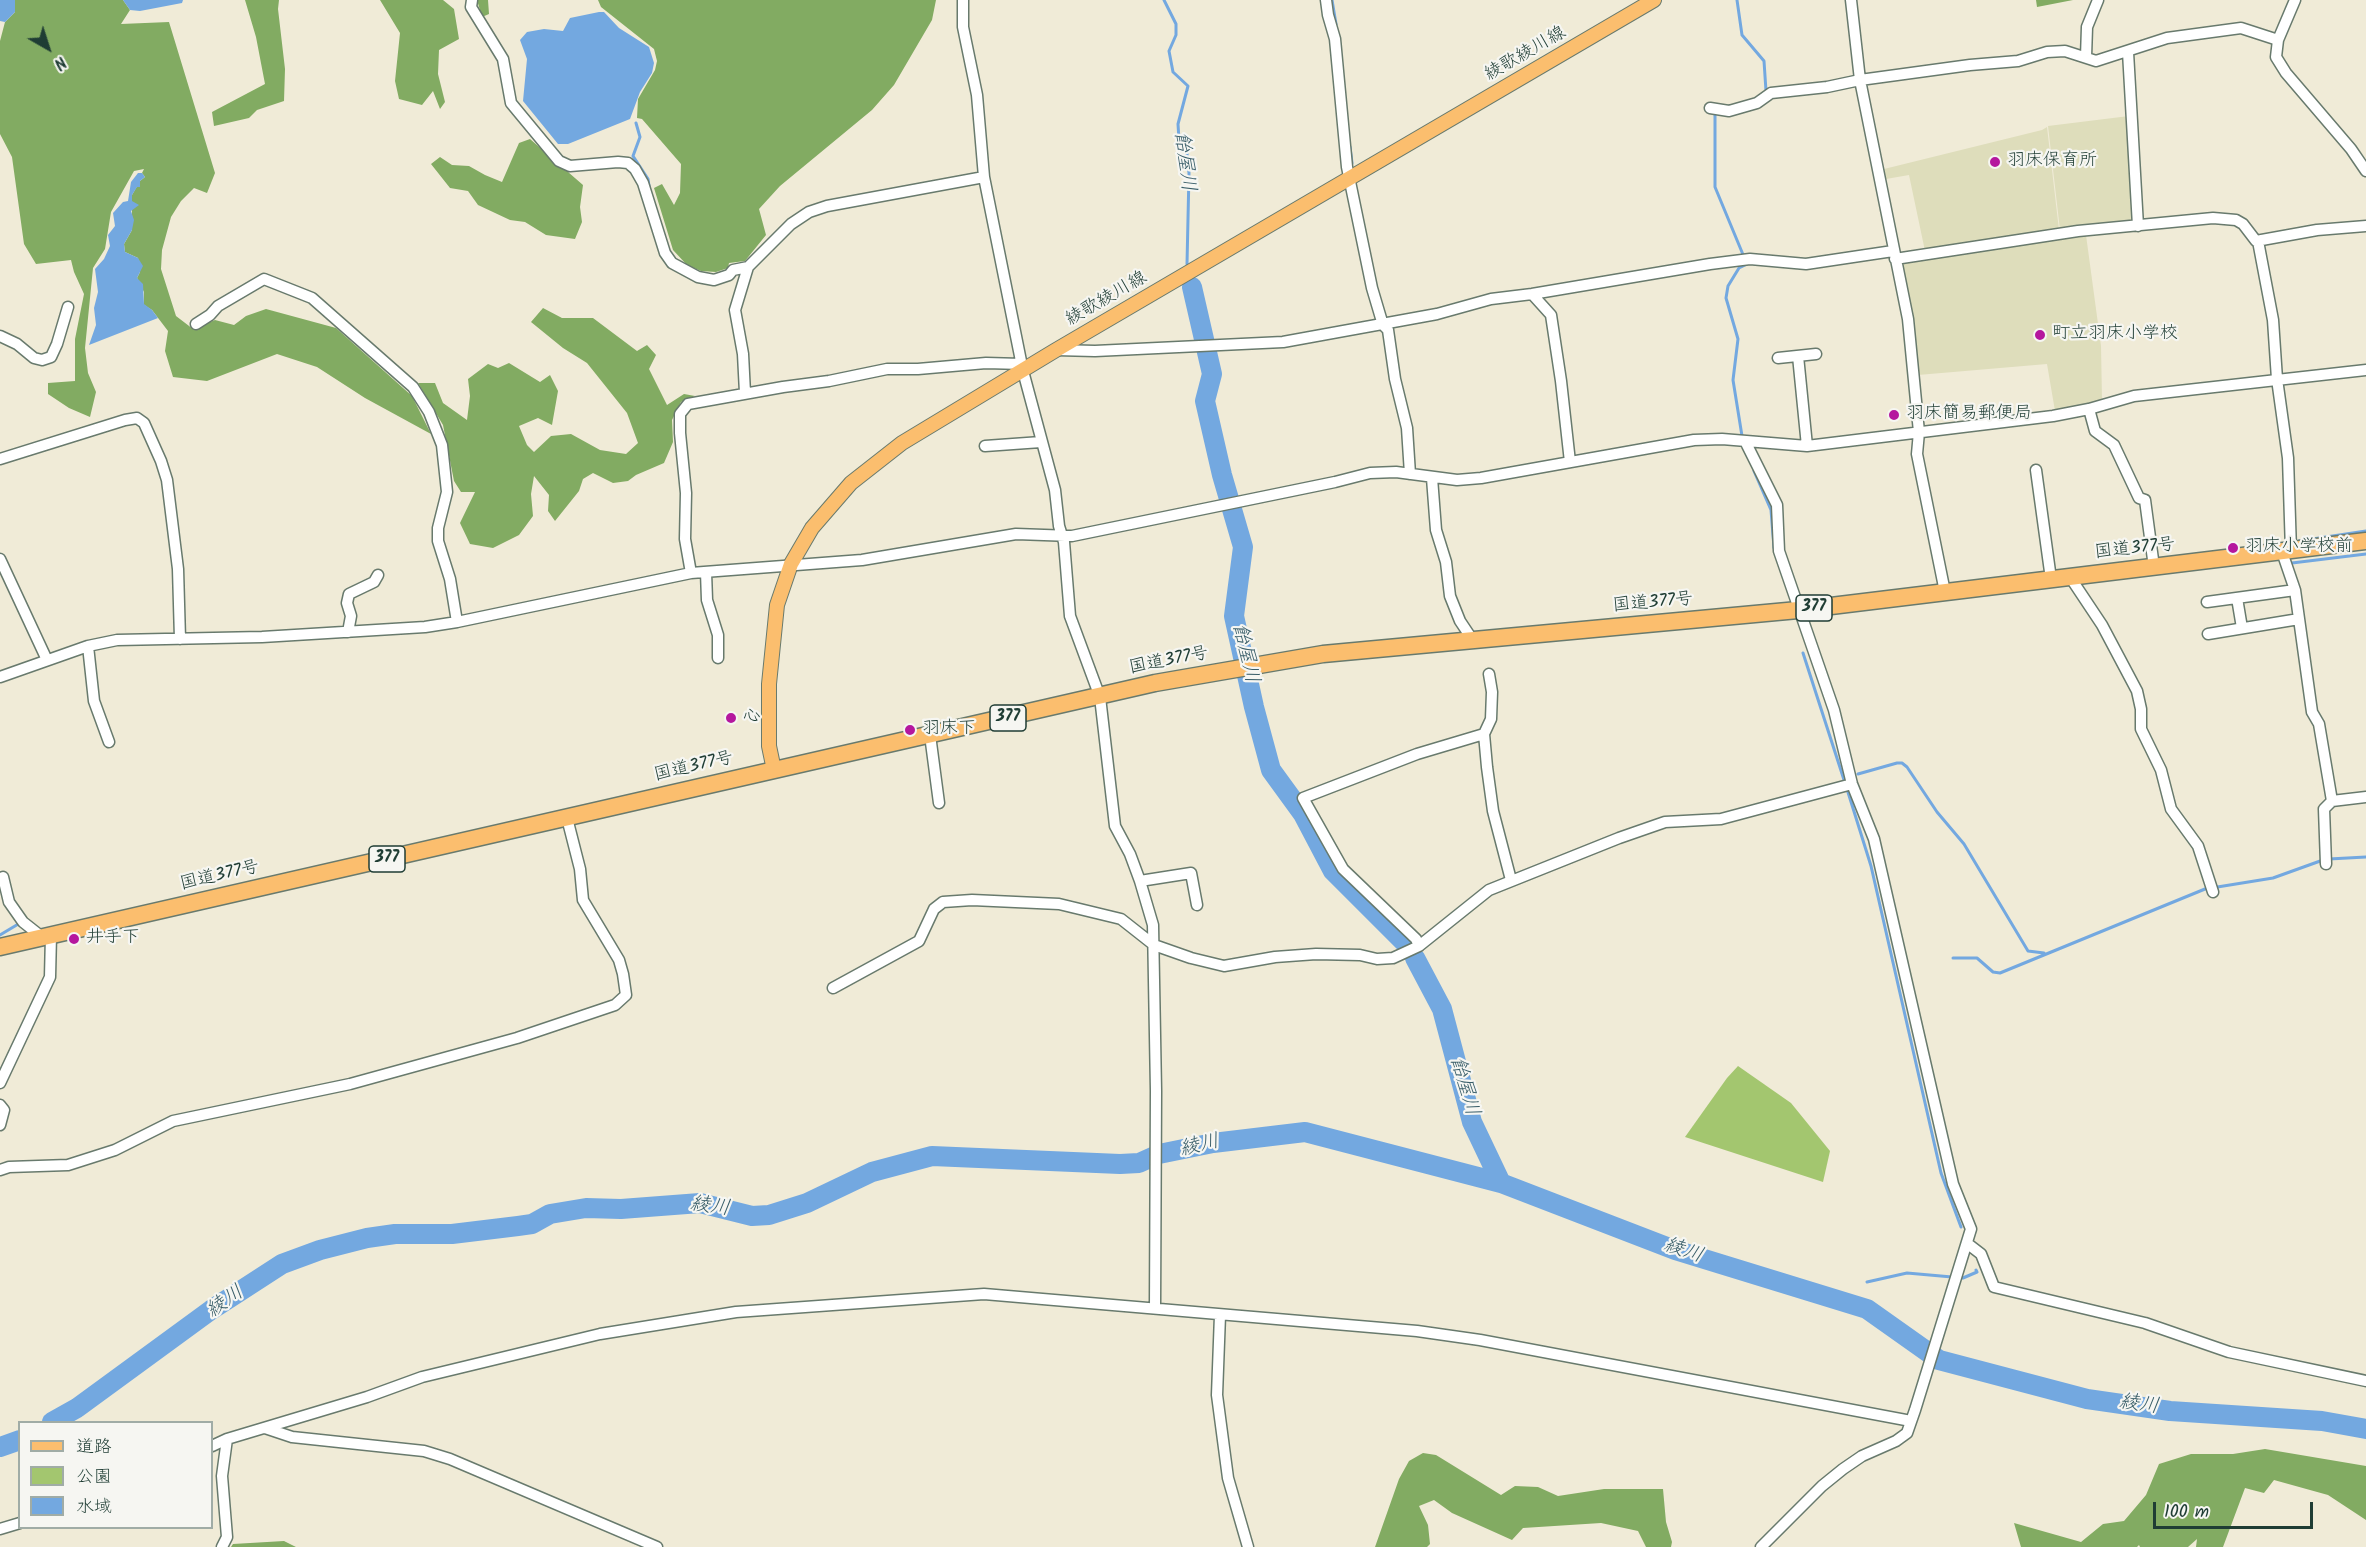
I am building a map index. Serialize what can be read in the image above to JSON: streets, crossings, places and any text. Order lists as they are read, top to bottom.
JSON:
{
  "streets": {
    "highway": ["国道377号", "377"],
    "main road": ["綾歌綾川線"]
  },
  "crossings": [
    ["綾歌綾川線", "国道377号"]
  ],
  "water": ["飴屋川", "綾川"],
  "places": [
    "羽床保育所",
    "町立羽床小学校",
    "羽床簡易郵便局",
    "羽床小学校前",
    "心",
    "羽床下",
    "井手下"
  ],
  "legend": ["道路", "公園", "水域"],
  "scale_bar": "100 m",
  "north": "bottom right"
}
